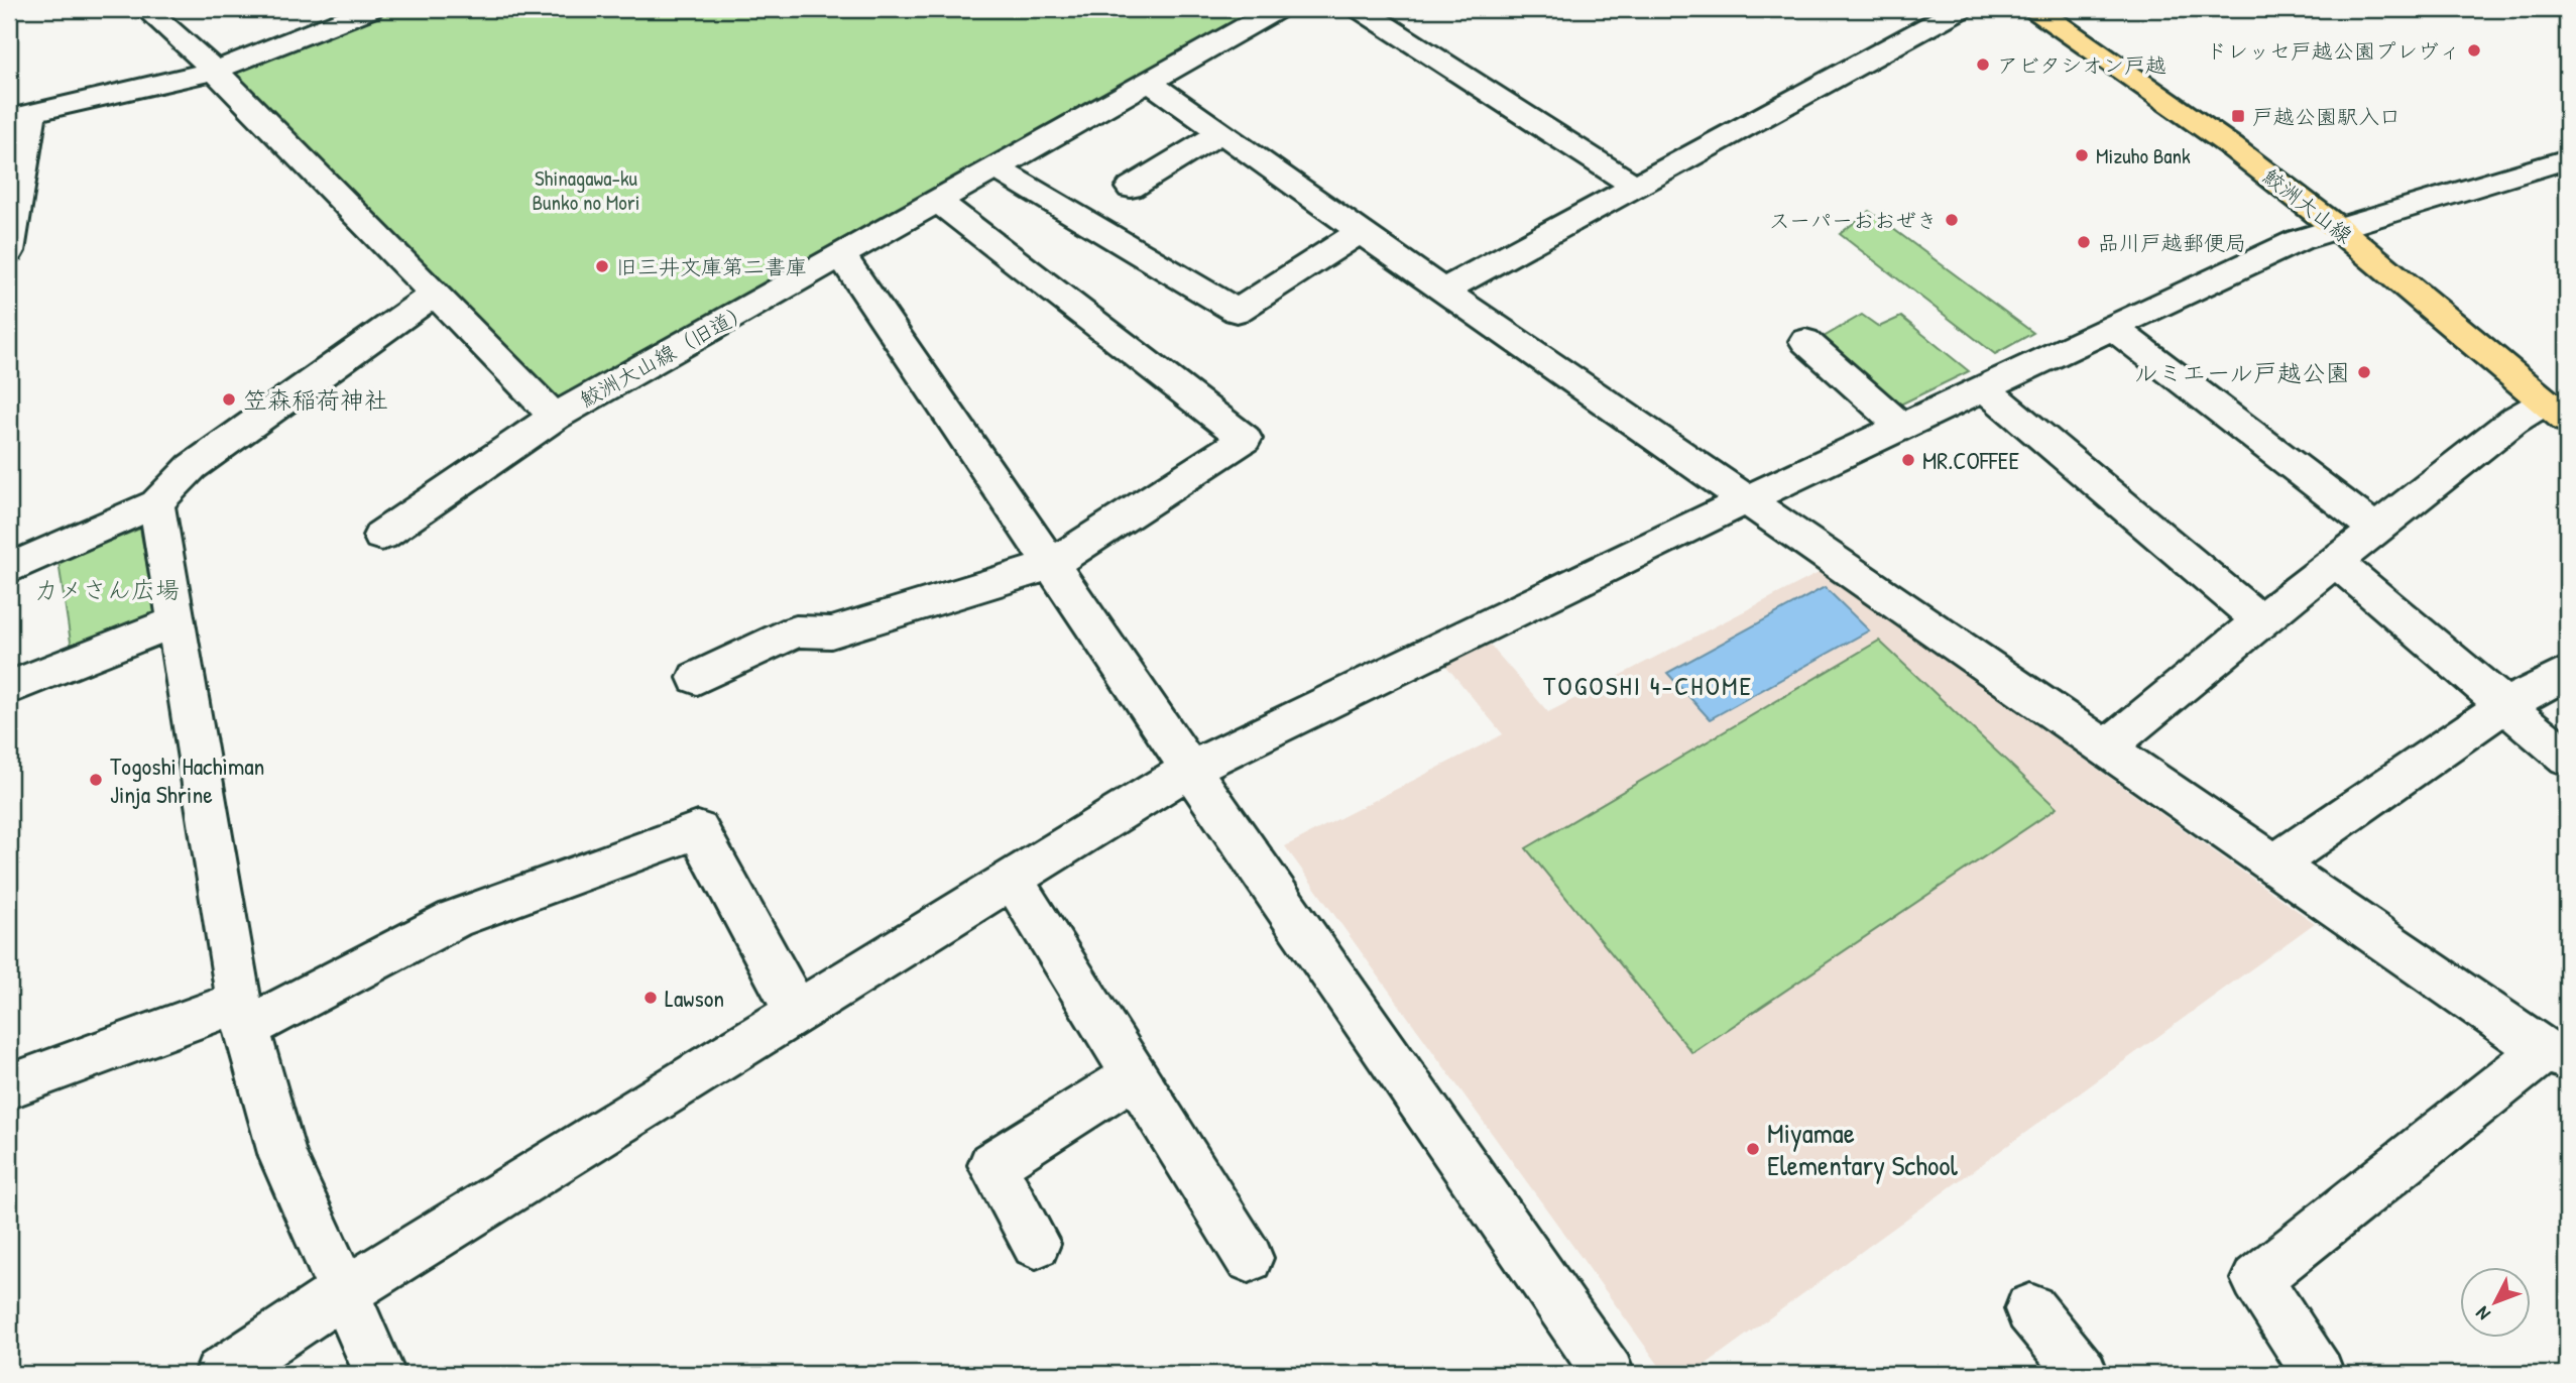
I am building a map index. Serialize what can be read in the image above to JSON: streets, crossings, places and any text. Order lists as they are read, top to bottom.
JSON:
{
  "streets": {
    "main road": ["鮫洲大山線"],
    "street": ["鮫洲大山線（旧道）"]
  },
  "districts": ["TOGOSHI 4-CHOME"],
  "parks": ["Shinagawa-ku Bunko no Mori", "カメさん広場"],
  "places": {
    "other": [
      "ドレッセ戸越公園プレヴィ",
      "アビタシオン戸越",
      "Mizuho Bank",
      "スーパーおおぜき",
      "品川戸越郵便局",
      "旧三井文庫第二書庫",
      "ルミエール戸越公園",
      "笠森稲荷神社",
      "MR.COFFEE",
      "Togoshi Hachiman Jinja Shrine",
      "Lawson",
      "Miyamae Elementary School"
    ],
    "transit": ["戸越公園駅入口"]
  },
  "north": "bottom left"
}
